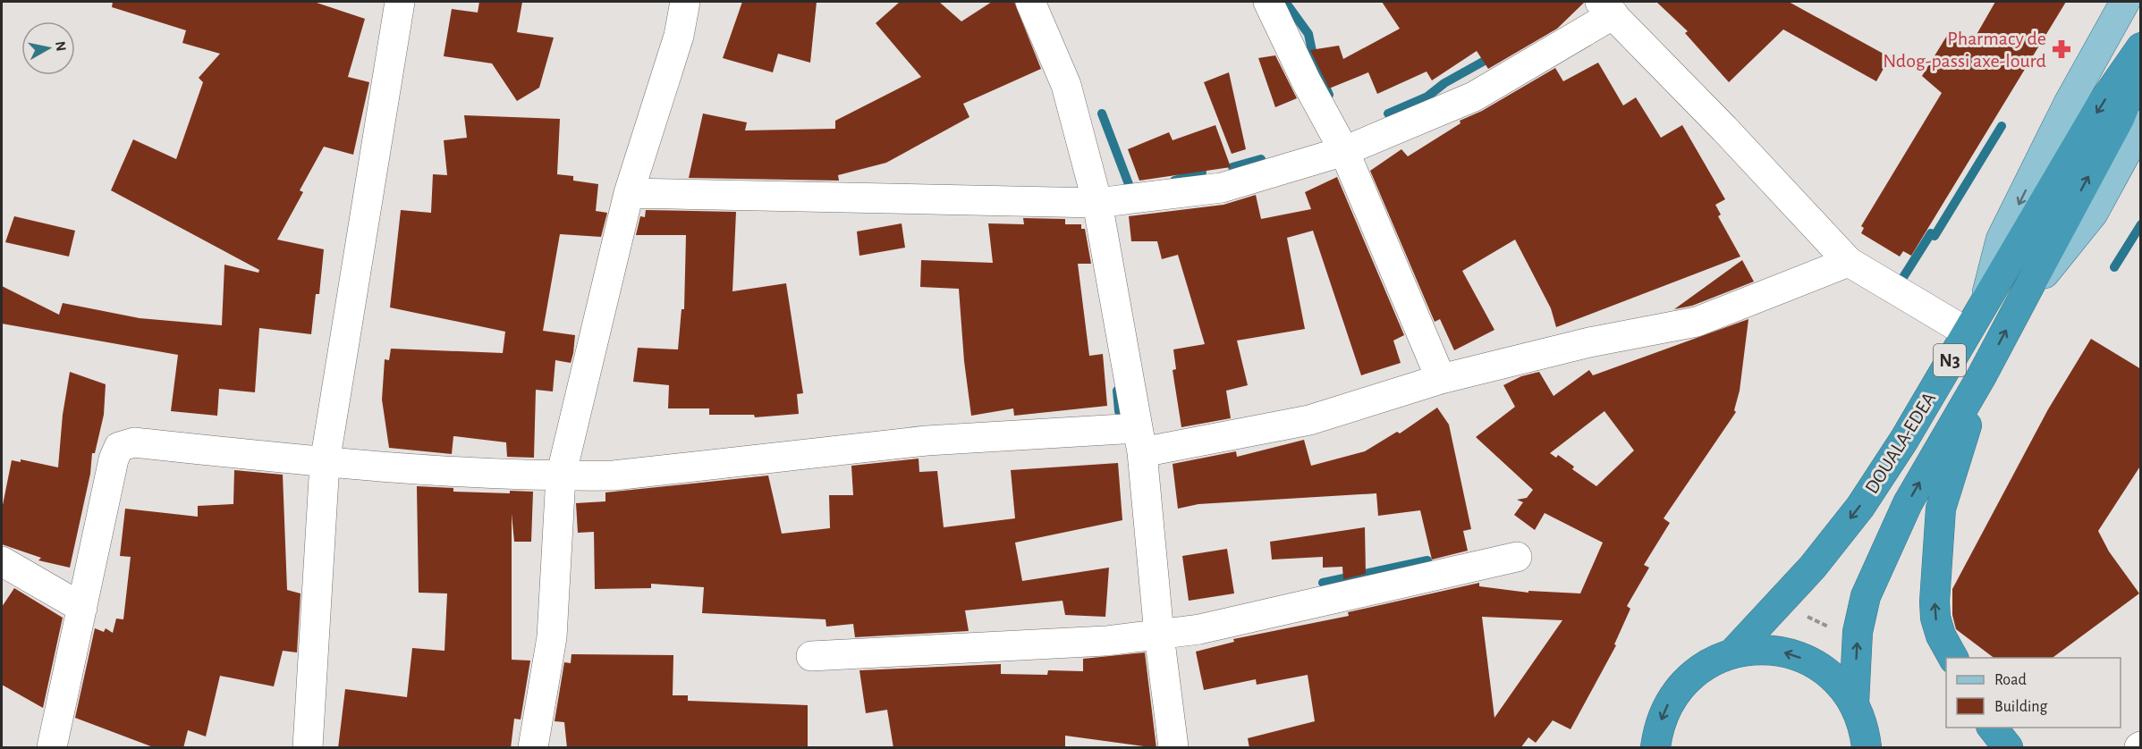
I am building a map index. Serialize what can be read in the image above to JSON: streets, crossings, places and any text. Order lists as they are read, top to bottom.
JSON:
{
  "streets": {
    "highway": ["N3", "DOUALA-EDEA"]
  },
  "crossings": [
    ["N3", "DOUALA-EDEA"]
  ],
  "places": {
    "pharmacy": ["Pharmacy de Ndog-passi axe-lourd"]
  },
  "legend": ["Road", "Building"],
  "north": "right"
}
